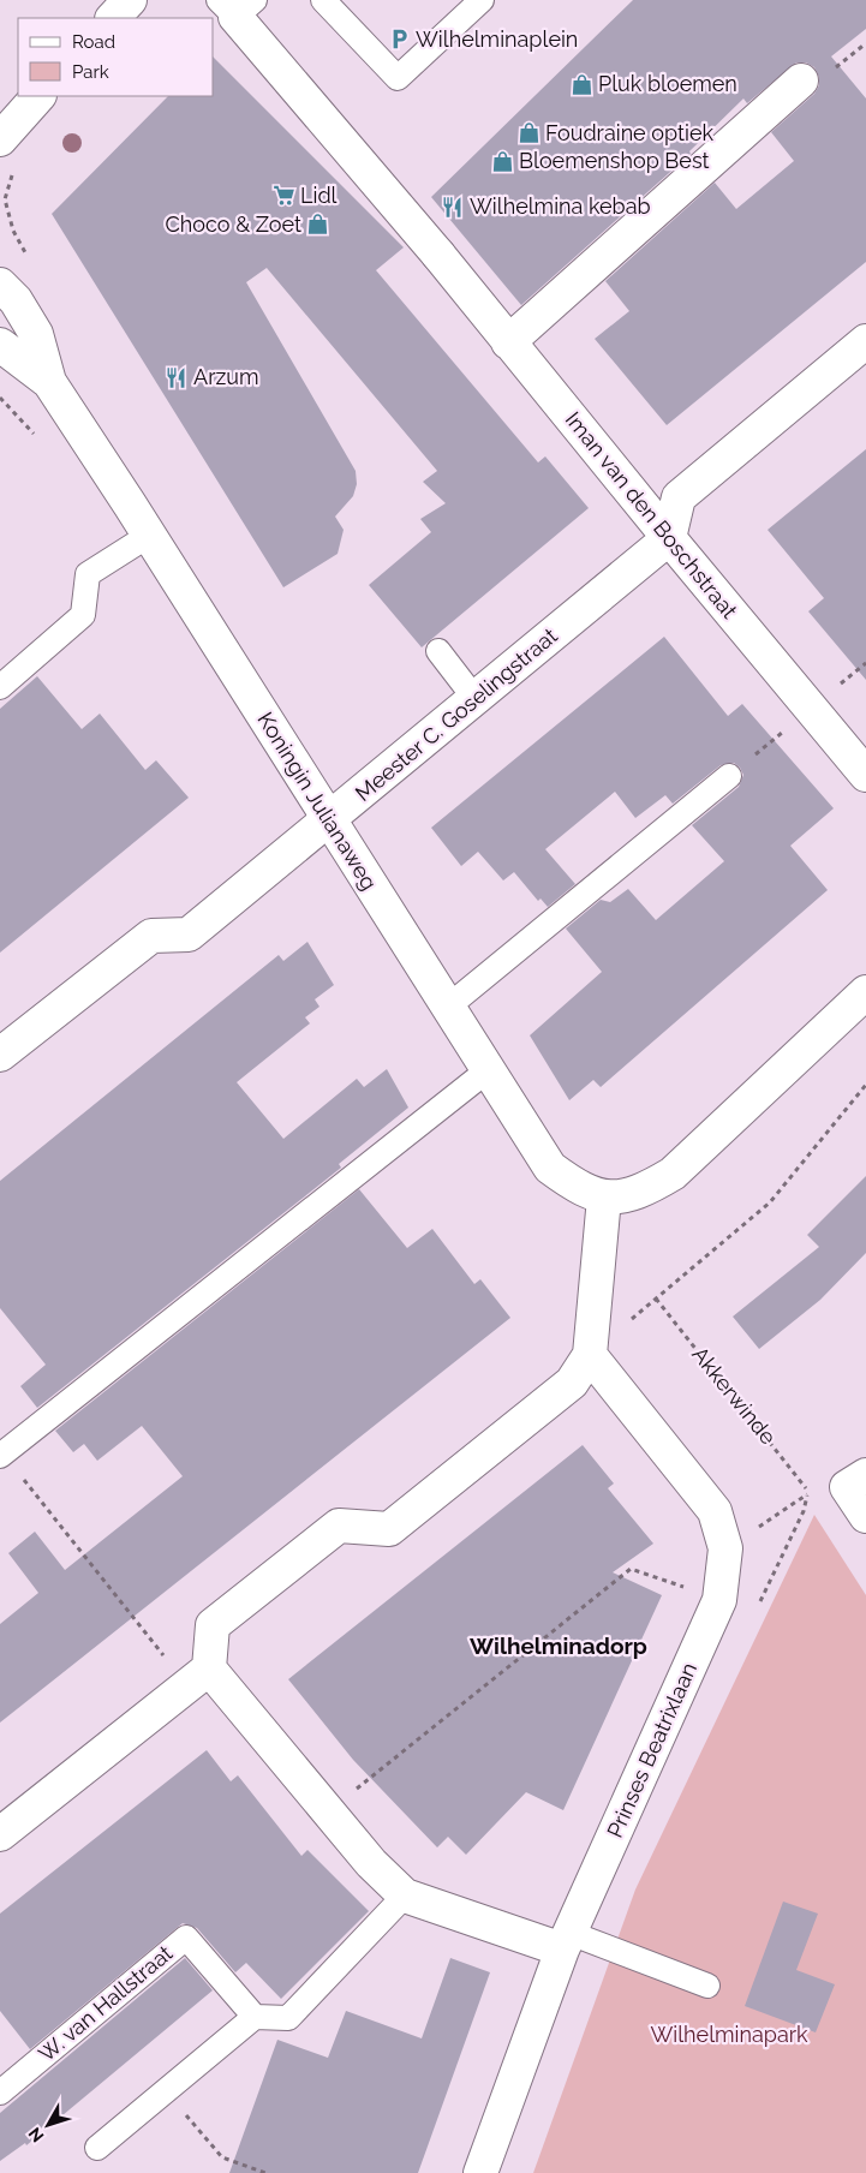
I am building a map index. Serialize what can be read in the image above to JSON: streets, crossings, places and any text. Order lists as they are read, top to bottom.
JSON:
{
  "streets": {
    "street": [
      "Iman van den Boschstraat",
      "Meester C. Goselingstraat",
      "Koningin Julianaweg",
      "Prinses Beatrixlaan"
    ],
    "lane": ["W. van Hallstraat"],
    "path": ["Akkerwinde"]
  },
  "crossings": [
    ["Iman van den Boschstraat", "Meester C. Goselingstraat"],
    ["Meester C. Goselingstraat", "Koningin Julianaweg"],
    ["Akkerwinde", "Prinses Beatrixlaan"]
  ],
  "districts": ["Wilhelminadorp"],
  "parks": ["Wilhelminapark"],
  "places": {
    "parking": ["Wilhelminaplein"],
    "shop": [
      "Pluk bloemen",
      "Foudraine optiek",
      "Bloemenshop Best",
      "Choco & Zoet"
    ],
    "supermarket": ["Lidl"],
    "restaurant": ["Wilhelmina kebab", "Arzum"]
  },
  "legend": ["Road", "Park"],
  "north": "bottom left"
}
